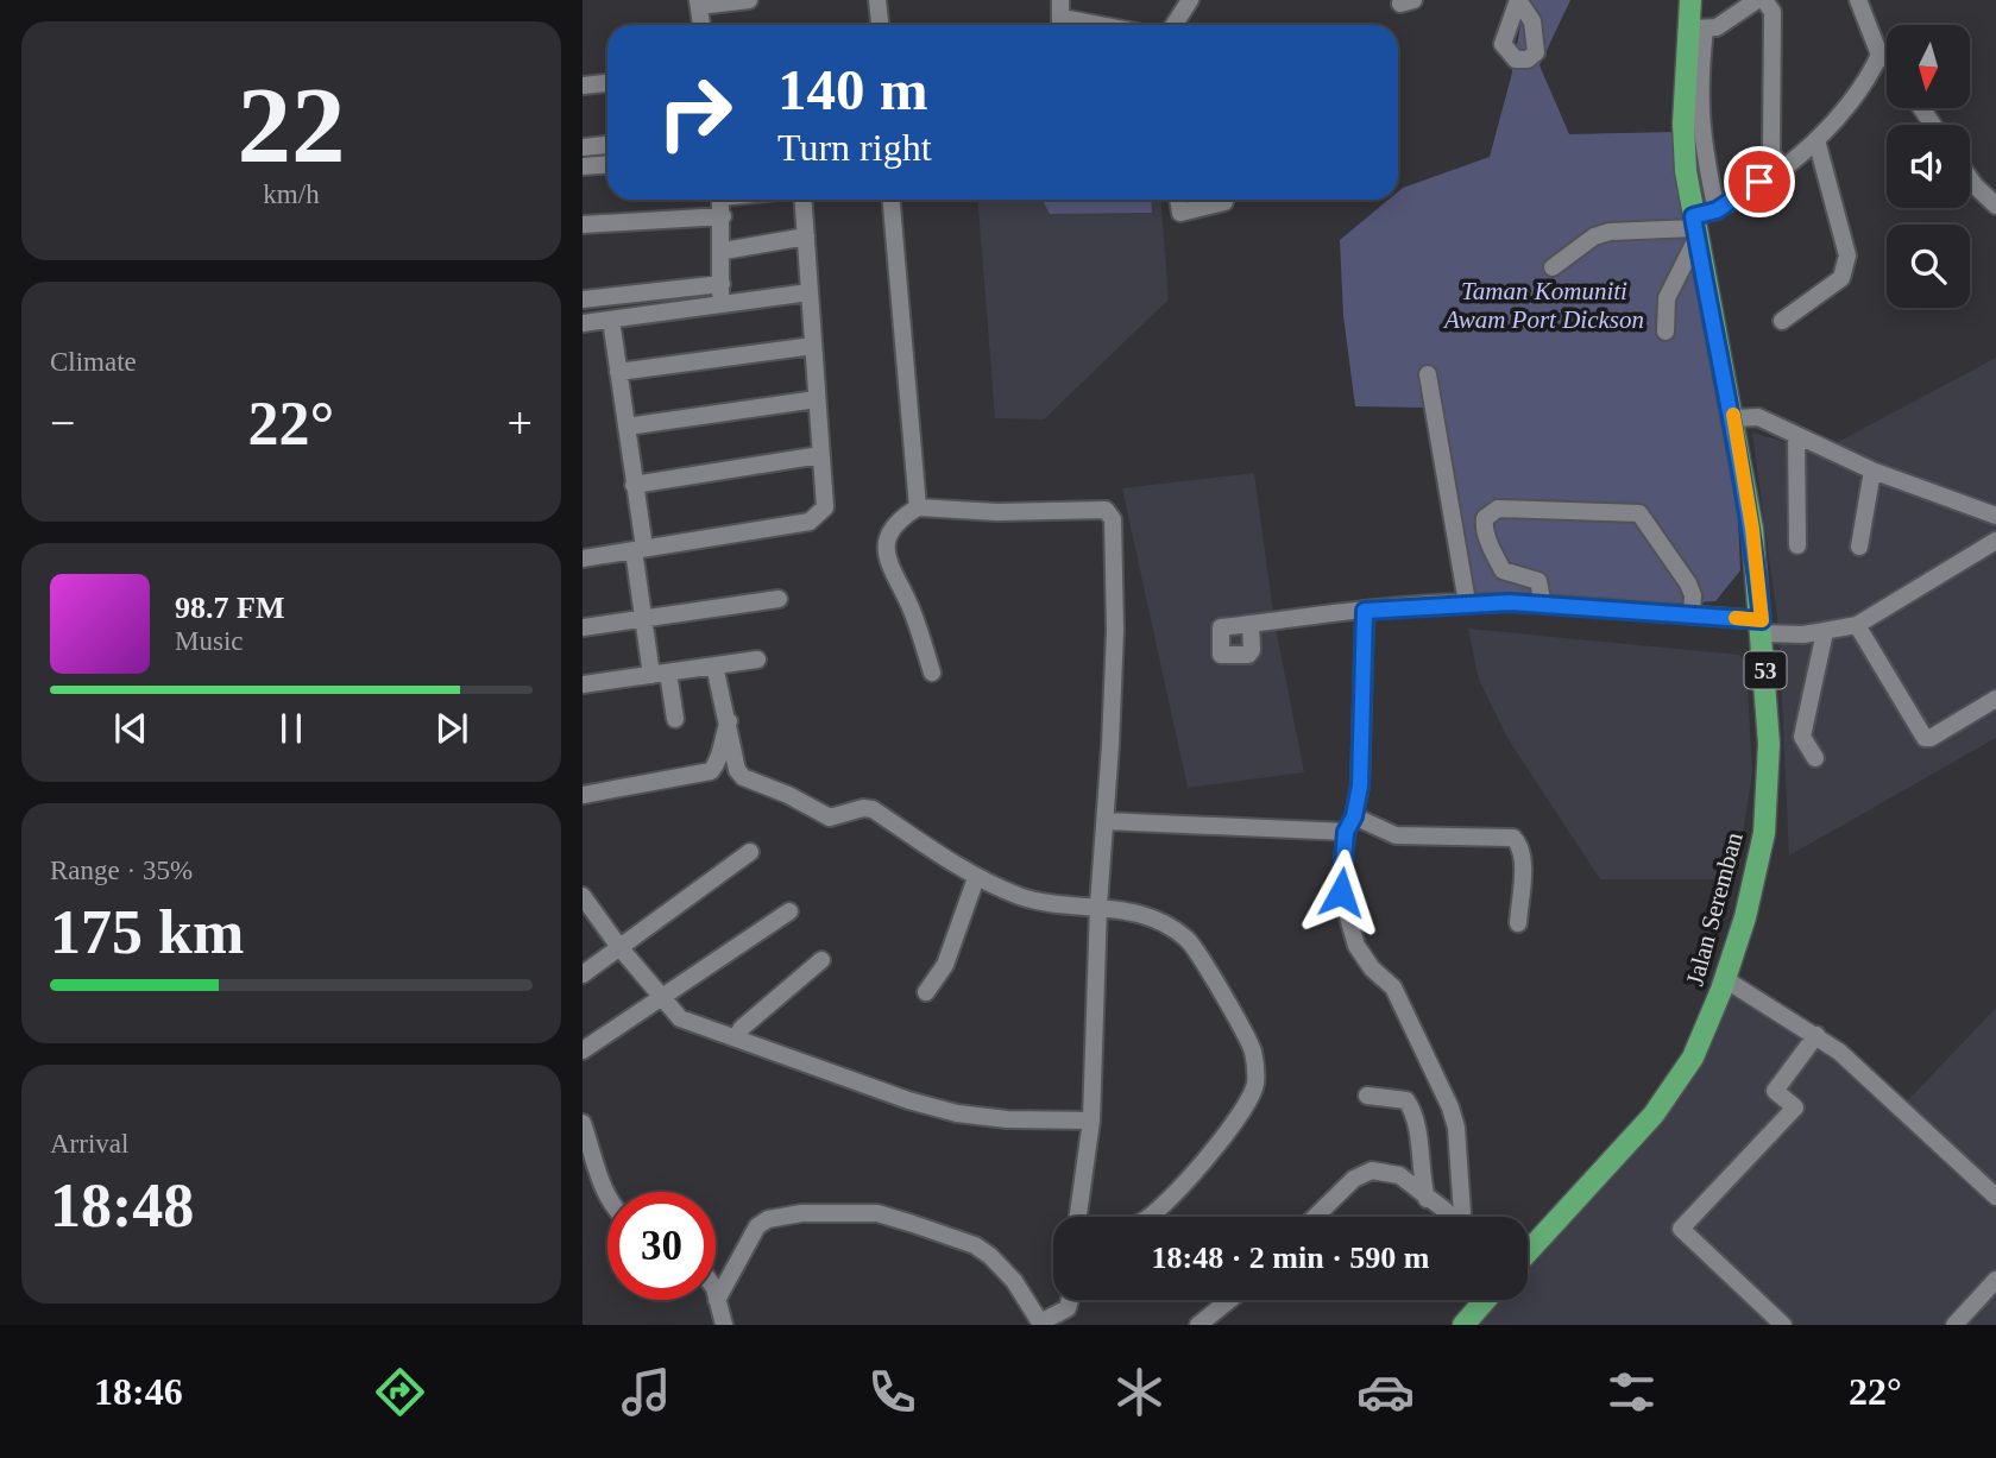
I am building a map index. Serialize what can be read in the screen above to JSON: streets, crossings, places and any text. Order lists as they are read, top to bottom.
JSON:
{
  "streets": {
    "main road": ["53", "Jalan Seremban"]
  },
  "parks": ["Taman Komuniti Awam Port Dickson"],
  "north": "bottom",
  "page": {
    "tile": [
      ["22", "km/h"],
      "Climate",
      ["Range · 35%", "175 km"],
      ["Arrival", "18:48"]
    ],
    "turn": ["140 m", "Turn right"],
    "heat": ["−", "22°", "+"],
    "song": ["98.7 FM", "Music"],
    "limit": "30",
    "trip": "18:48 · 2 min · 590 m",
    "tabs": ["18:46", "22°"]
  }
}
